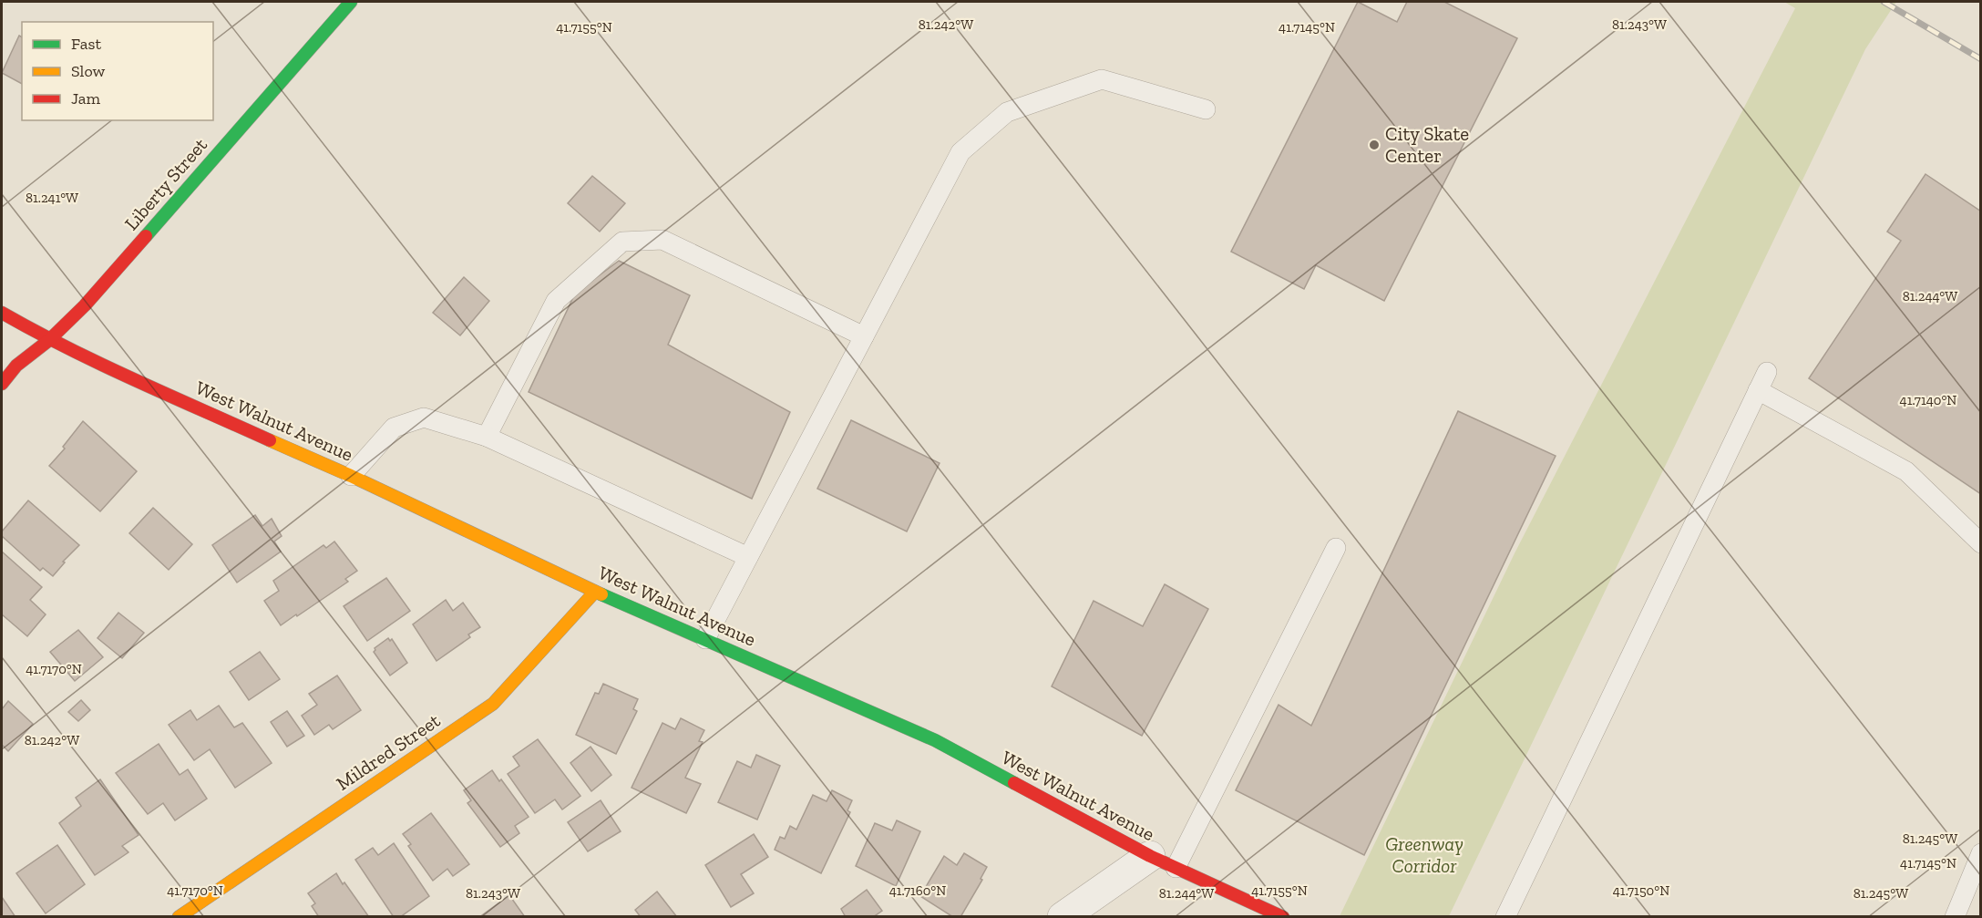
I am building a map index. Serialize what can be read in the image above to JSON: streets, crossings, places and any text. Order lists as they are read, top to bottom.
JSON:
{
  "streets": {
    "street": ["Liberty Street", "West Walnut Avenue", "Mildred Street"]
  },
  "crossings": [
    ["Liberty Street", "West Walnut Avenue"],
    ["West Walnut Avenue", "Mildred Street"]
  ],
  "parks": ["Greenway Corridor"],
  "places": ["City Skate Center"],
  "legend": ["Fast", "Slow", "Jam"],
  "coordinates": [
    "81.242°W",
    "81.243°W",
    "41.7155°N",
    "41.7145°N",
    "81.241°W",
    "81.244°W",
    "41.7140°N",
    "41.7170°N",
    "81.245°W",
    "41.7160°N",
    "41.7150°N"
  ]
}
